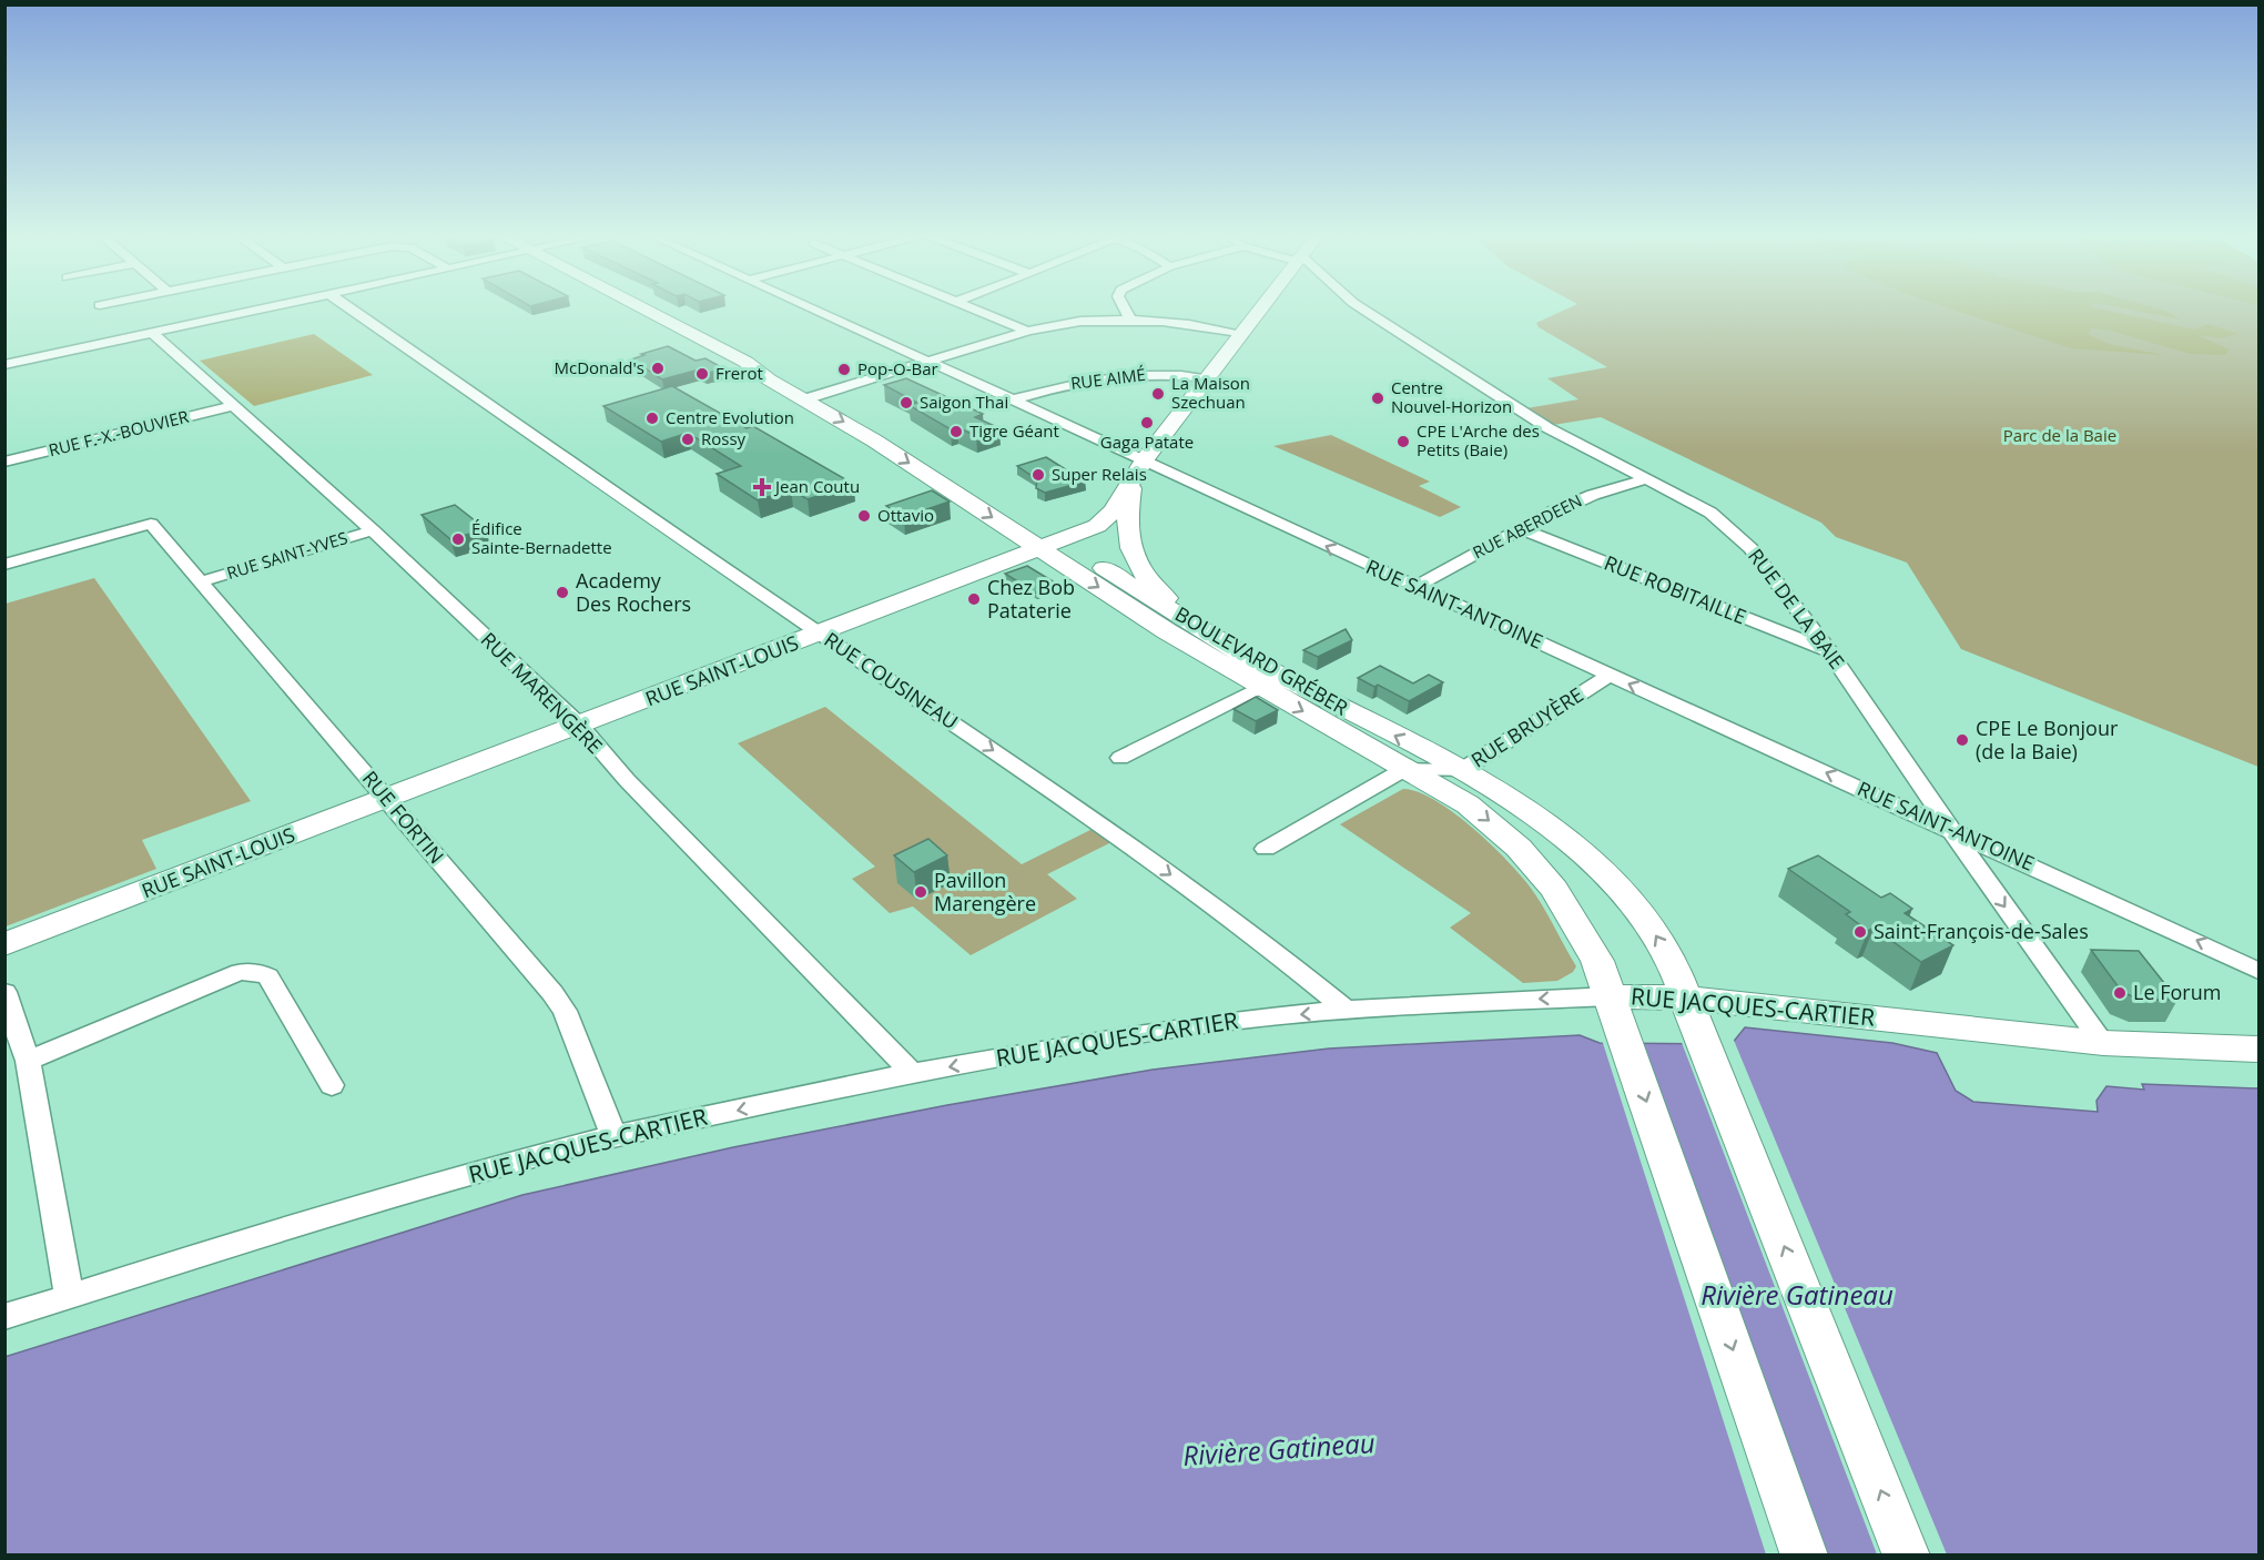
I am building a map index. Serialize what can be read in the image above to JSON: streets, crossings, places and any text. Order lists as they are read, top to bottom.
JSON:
{
  "streets": {
    "main road": ["BOULEVARD GRÉBER", "RUE SAINT-LOUIS", "RUE JACQUES-CARTIER"],
    "street": [
      "RUE AIMÉ",
      "RUE F.-X.-BOUVIER",
      "RUE ABERDEEN",
      "RUE SAINT-YVES",
      "RUE ROBITAILLE",
      "RUE SAINT-ANTOINE",
      "RUE DE LA BAIE",
      "RUE COUSINEAU",
      "RUE MARENGÈRE",
      "RUE BRUYÈRE",
      "RUE FORTIN"
    ]
  },
  "crossings": [
    ["RUE AIMÉ", "RUE SAINT-ANTOINE"],
    ["RUE AIMÉ", "RUE SAINT-LOUIS"],
    ["RUE F.-X.-BOUVIER", "RUE MARENGÈRE"],
    ["RUE ABERDEEN", "RUE ROBITAILLE"],
    ["RUE ABERDEEN", "RUE SAINT-ANTOINE"],
    ["RUE ABERDEEN", "RUE DE LA BAIE"],
    ["RUE SAINT-YVES", "RUE MARENGÈRE"],
    ["RUE SAINT-YVES", "RUE FORTIN"],
    ["RUE ROBITAILLE", "RUE DE LA BAIE"],
    ["RUE SAINT-ANTOINE", "RUE DE LA BAIE"],
    ["RUE SAINT-ANTOINE", "RUE SAINT-LOUIS"],
    ["RUE SAINT-ANTOINE", "RUE BRUYÈRE"],
    ["RUE DE LA BAIE", "RUE JACQUES-CARTIER"],
    ["BOULEVARD GRÉBER", "RUE SAINT-LOUIS"],
    ["BOULEVARD GRÉBER", "RUE BRUYÈRE"],
    ["BOULEVARD GRÉBER", "RUE JACQUES-CARTIER"],
    ["RUE SAINT-LOUIS", "RUE COUSINEAU"],
    ["RUE SAINT-LOUIS", "RUE MARENGÈRE"],
    ["RUE SAINT-LOUIS", "RUE FORTIN"],
    ["RUE COUSINEAU", "RUE JACQUES-CARTIER"],
    ["RUE MARENGÈRE", "RUE JACQUES-CARTIER"],
    ["RUE FORTIN", "RUE JACQUES-CARTIER"]
  ],
  "one_way": ["RUE SAINT-ANTOINE", "RUE COUSINEAU", "RUE JACQUES-CARTIER"],
  "water": ["Rivière Gatineau"],
  "parks": ["Parc de la Baie"],
  "places": {
    "other": [
      "McDonald's",
      "Pop-O-Bar",
      "Frerot",
      "La Maison Szechuan",
      "Centre Nouvel-Horizon",
      "Saigon Thai",
      "Centre Evolution",
      "Gaga Patate",
      "Tigre Géant",
      "Rossy",
      "CPE L'Arche des Petits (Baie)",
      "Super Relais",
      "Ottavio",
      "Édifice Sainte-Bernadette",
      "Academy Des Rochers",
      "Chez Bob Pataterie",
      "CPE Le Bonjour (de la Baie)",
      "Pavillon Marengère",
      "Saint-François-de-Sales",
      "Le Forum"
    ],
    "health": ["Jean Coutu"]
  }
}
